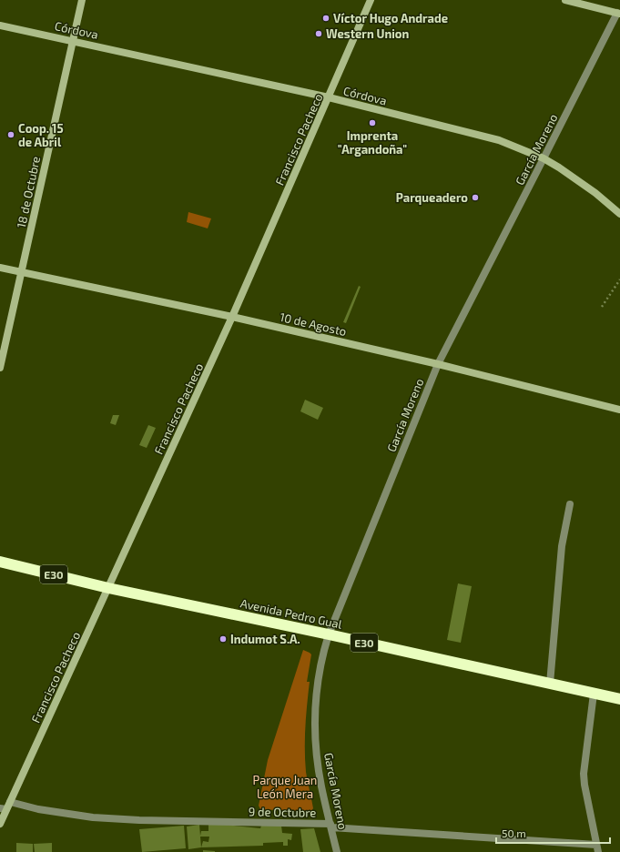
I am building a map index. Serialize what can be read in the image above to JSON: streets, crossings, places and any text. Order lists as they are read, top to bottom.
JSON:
{
  "streets": {
    "highway": ["E30", "Avenida Pedro Gual"],
    "street": [
      "Córdova",
      "Francisco Pacheco",
      "García Moreno",
      "18 de Octubre",
      "10 de Agosto",
      "9 de Octubre"
    ]
  },
  "crossings": [
    ["Córdova", "Francisco Pacheco"],
    ["Córdova", "García Moreno"],
    ["Córdova", "18 de Octubre"],
    ["Francisco Pacheco", "10 de Agosto"],
    ["Francisco Pacheco", "Avenida Pedro Gual"],
    ["Francisco Pacheco", "9 de Octubre"],
    ["García Moreno", "10 de Agosto"],
    ["García Moreno", "Avenida Pedro Gual"],
    ["García Moreno", "9 de Octubre"],
    ["18 de Octubre", "10 de Agosto"]
  ],
  "parks": ["Parque Juan León Mera"],
  "places": [
    "Víctor Hugo Andrade",
    "Western Union",
    "Imprenta \"Argandoña\"",
    "Coop. 15 de Abril",
    "Parqueadero",
    "Indumot S.A."
  ],
  "scale_bar": "50 m"
}
